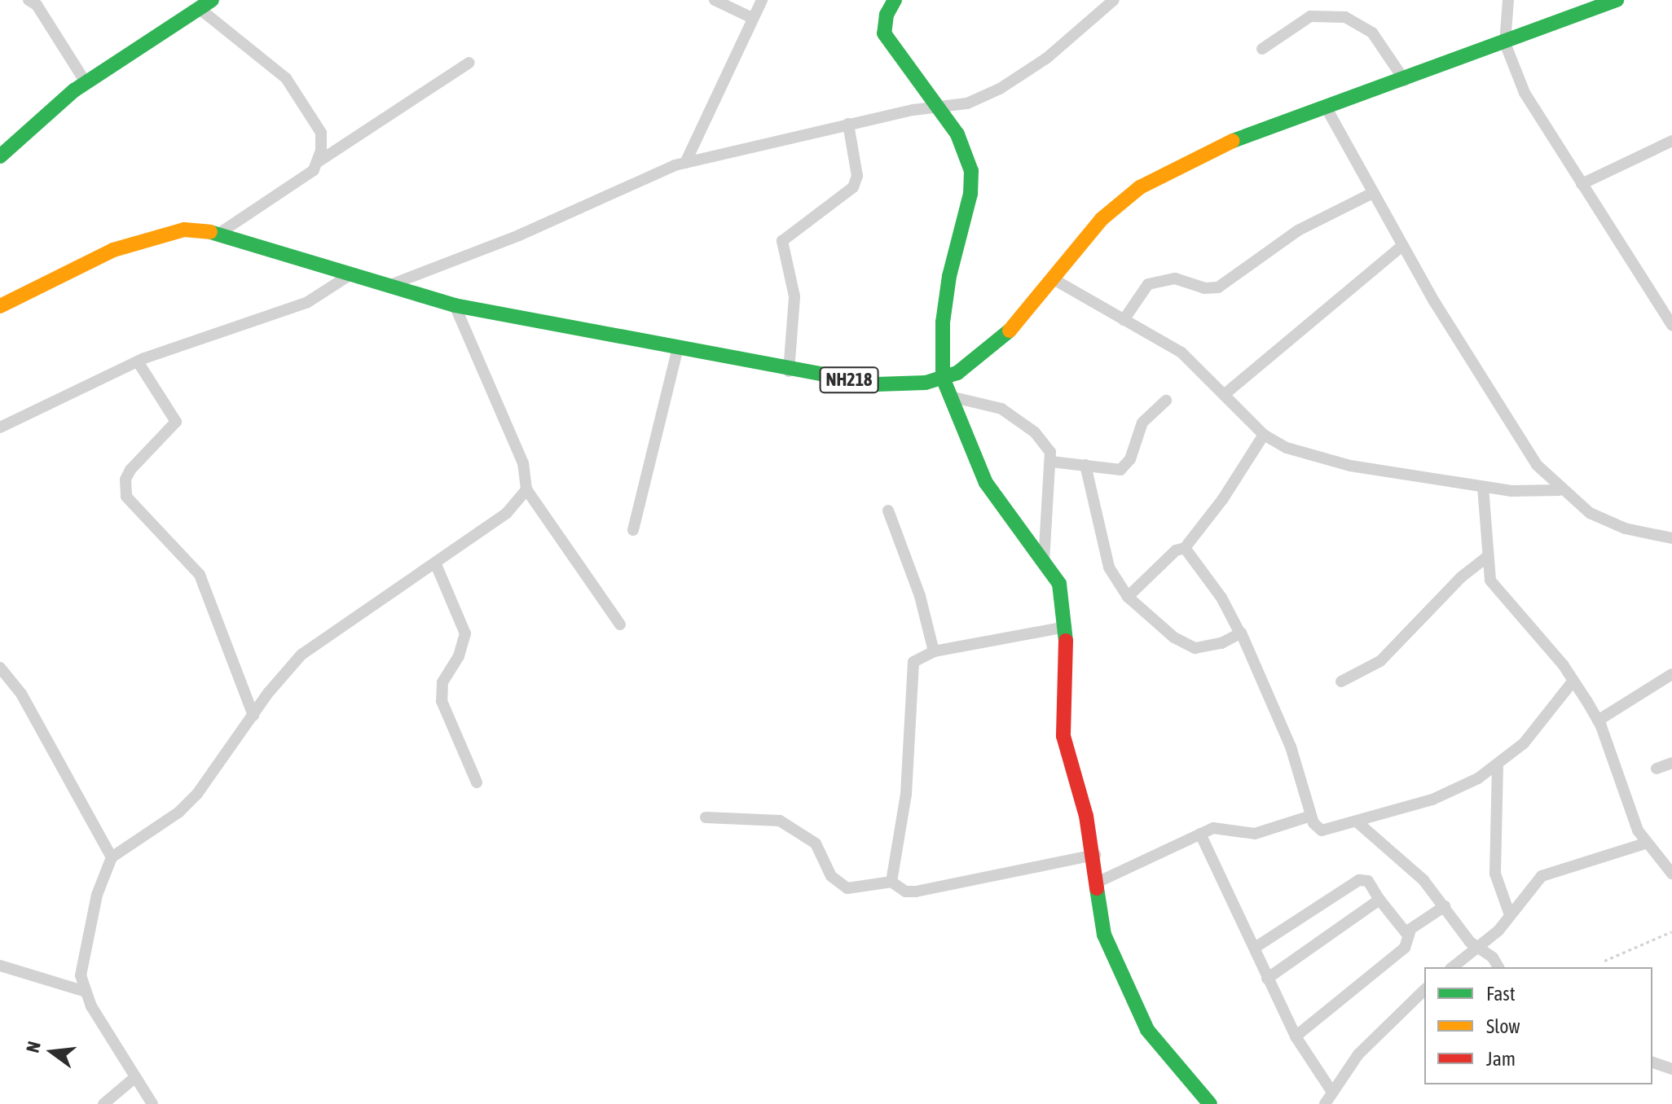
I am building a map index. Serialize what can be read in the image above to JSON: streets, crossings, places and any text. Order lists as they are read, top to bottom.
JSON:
{
  "streets": {
    "main road": ["NH218"]
  },
  "legend": ["Fast", "Slow", "Jam"],
  "north": "left"
}
